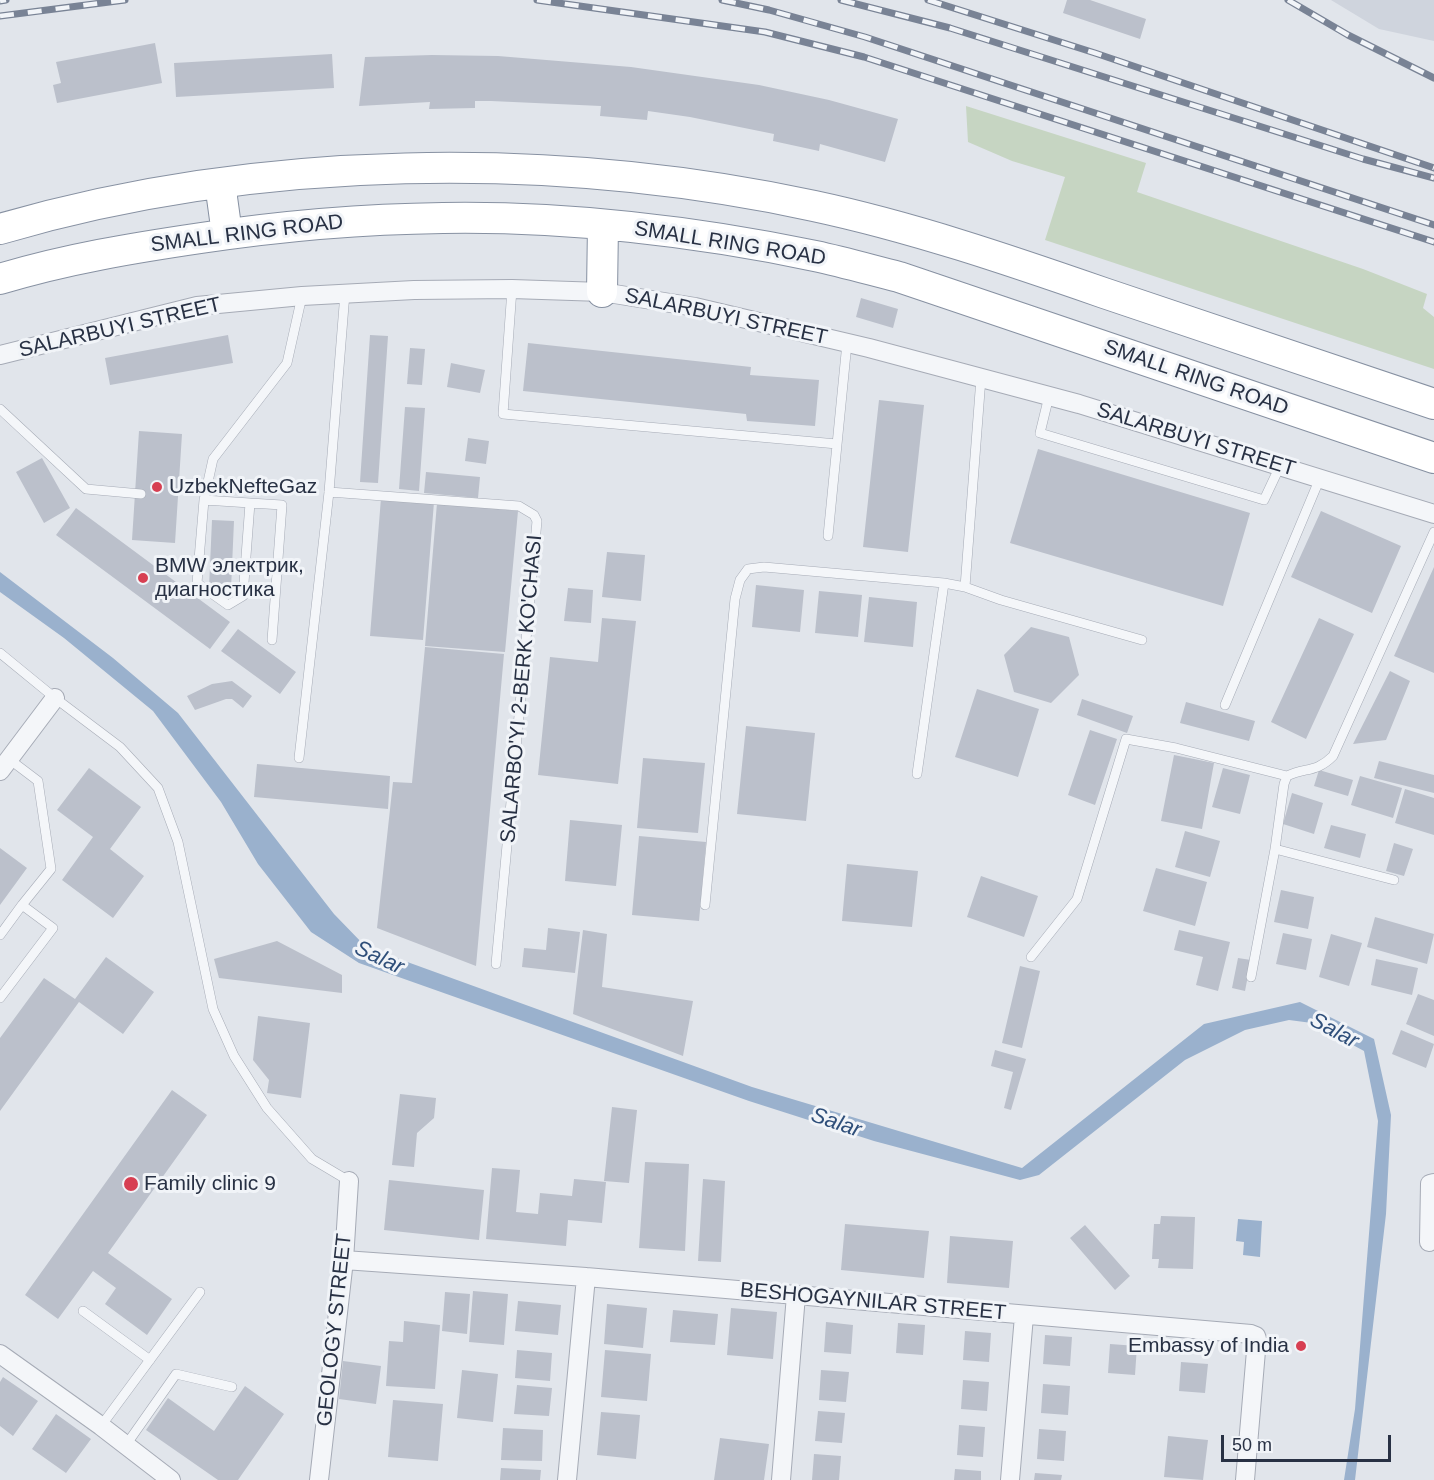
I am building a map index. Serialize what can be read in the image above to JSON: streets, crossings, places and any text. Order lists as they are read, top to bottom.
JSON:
{
  "streets": {
    "highway": ["SMALL RING ROAD"],
    "street": ["SALARBUYI STREET", "BESHOGAYNILAR STREET", "GEOLOGY STREET"],
    "lane": ["SALARBO'YI 2-BERK KO'CHASI"]
  },
  "crossings": [
    ["BESHOGAYNILAR STREET", "GEOLOGY STREET"]
  ],
  "water": ["Salar"],
  "places": [
    "UzbekNefteGaz",
    "BMW электрик, диагностика",
    "Family clinic 9",
    "Embassy of India"
  ],
  "scale_bar": "50 m"
}
